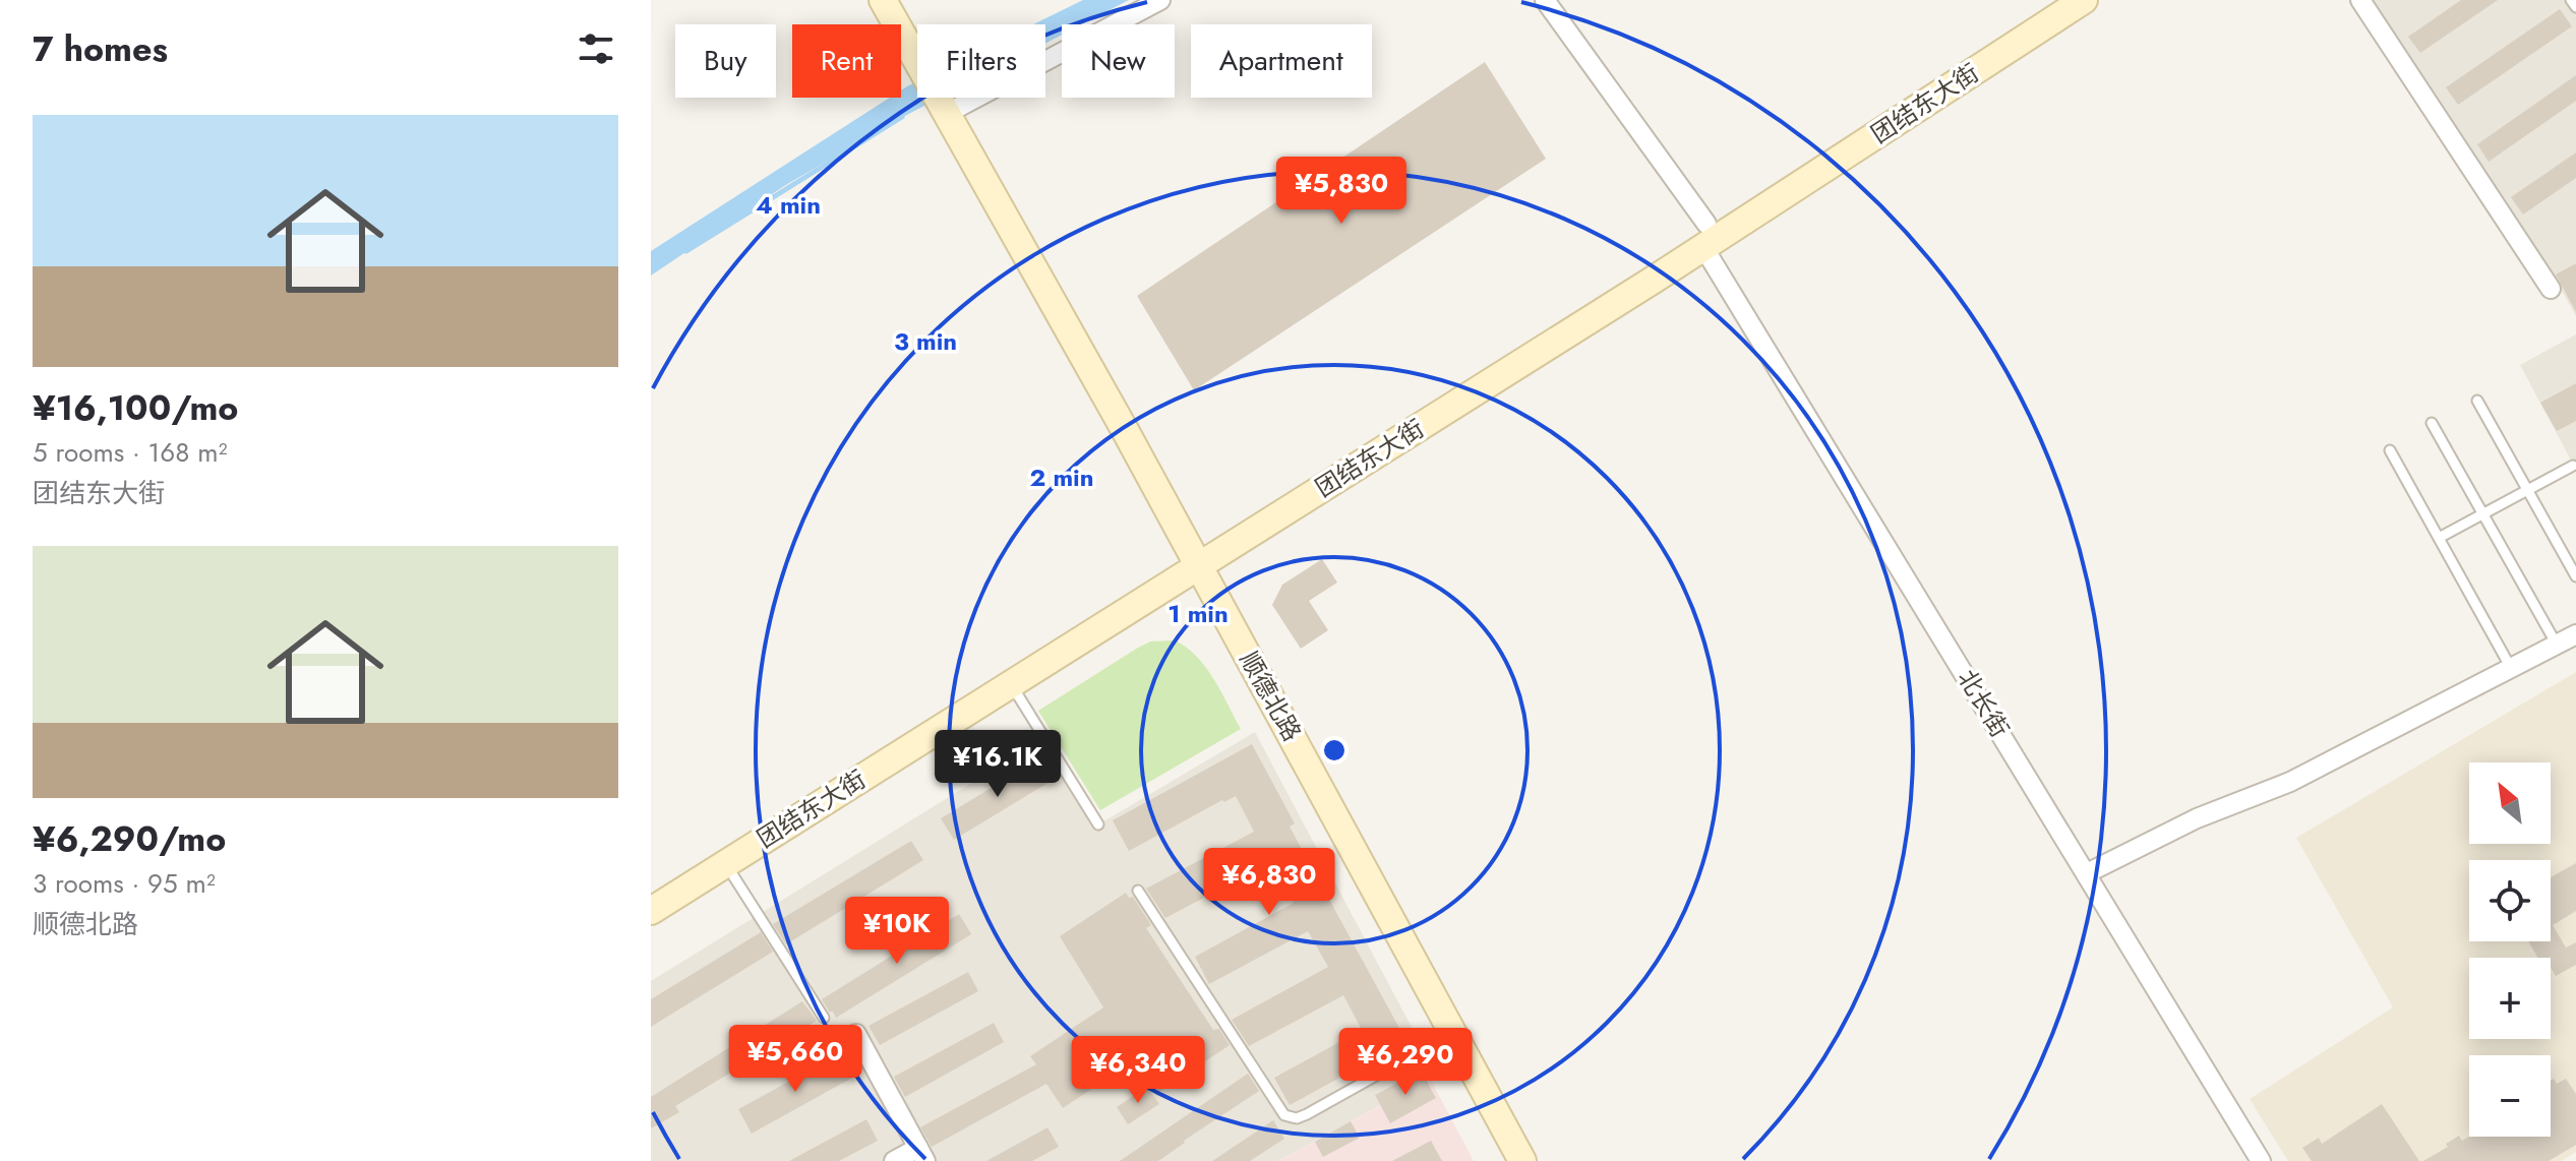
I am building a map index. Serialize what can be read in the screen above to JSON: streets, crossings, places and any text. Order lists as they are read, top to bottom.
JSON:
{
  "streets": {
    "main road": ["团结东大街", "顺德北路"],
    "street": ["北长街"]
  },
  "crossings": [
    ["团结东大街", "顺德北路"],
    ["团结东大街", "北长街"]
  ],
  "north": "top left",
  "page": {
    "heading": "7 homes",
    "chip": [
      "Buy",
      "Rent",
      "Filters",
      "New",
      "Apartment"
    ],
    "list": [
      {
        "name": "¥16,100/mo",
        "note": "5 rooms · 168 m² · 团结东大街"
      },
      {
        "name": "¥6,290/mo",
        "note": "3 rooms · 95 m² · 顺德北路"
      }
    ],
    "price": [
      "¥5,830",
      "¥16.1K",
      "¥6,830",
      "¥10K",
      "¥5,660",
      "¥6,290",
      "¥6,340"
    ],
    "map_buttons": ["+", "−"]
  },
  "rings": [
    "4 min",
    "3 min",
    "2 min",
    "1 min"
  ]
}
